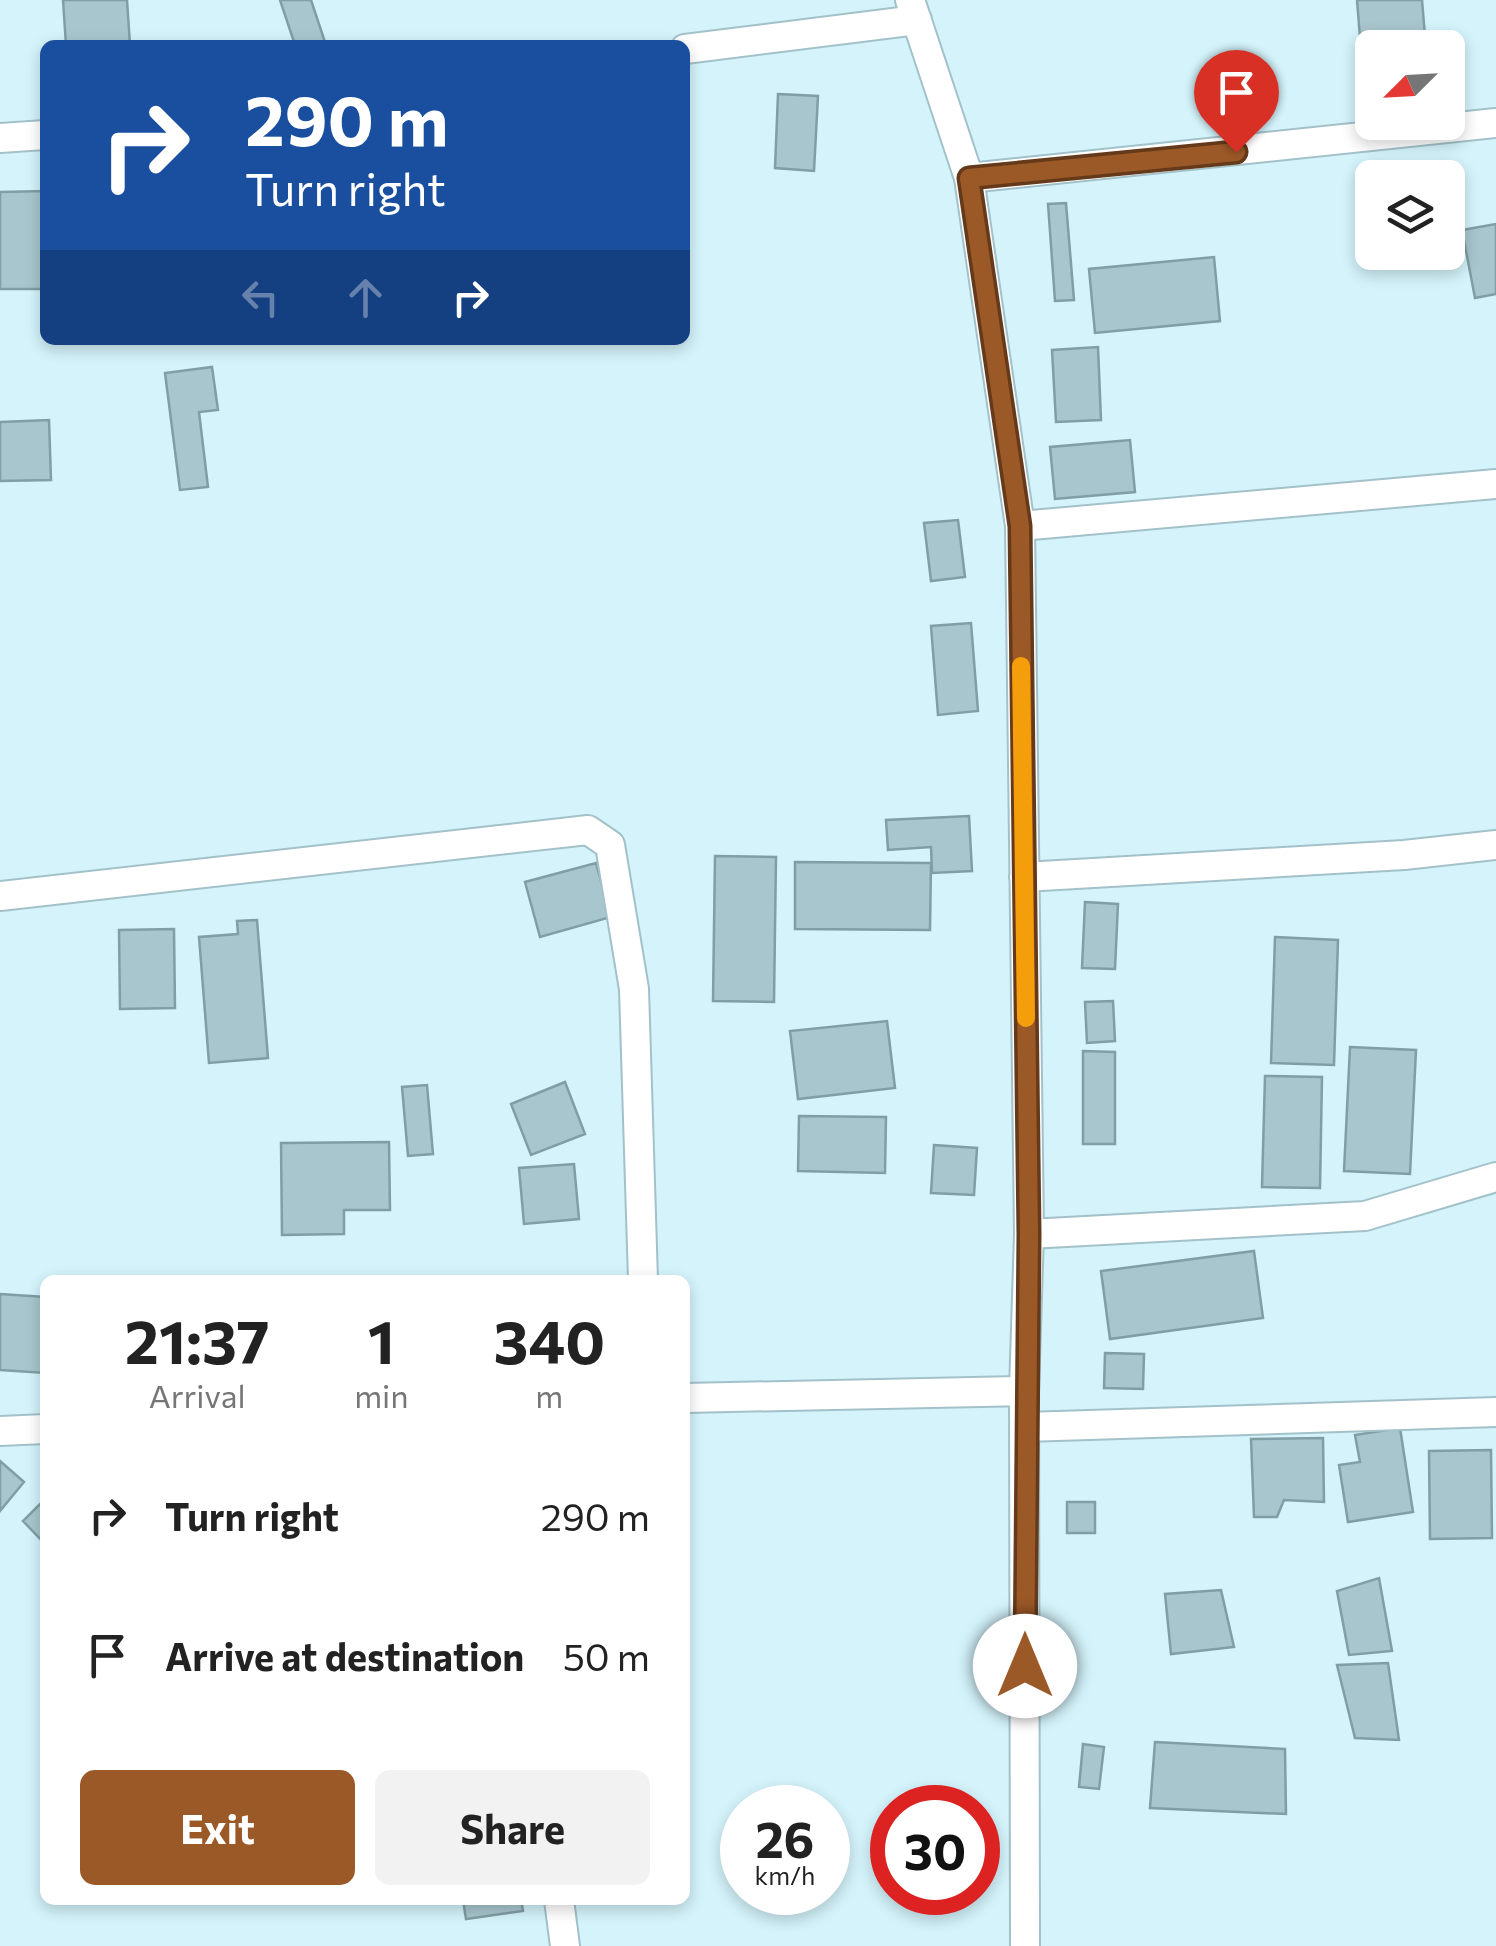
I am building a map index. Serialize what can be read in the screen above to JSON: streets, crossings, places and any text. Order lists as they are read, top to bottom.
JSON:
{
  "north": "bottom left",
  "page": {
    "turn": ["290 m", "Turn right"],
    "eta": [
      "21:37",
      "Arrival",
      "1",
      "min",
      "340",
      "m"
    ],
    "list": [
      {
        "name": "Turn right",
        "value": "290 m"
      },
      {
        "name": "Arrive at destination",
        "value": "50 m"
      }
    ],
    "buttons": ["Exit", "Share"],
    "speed": "26 km/h",
    "limit": "30"
  }
}
